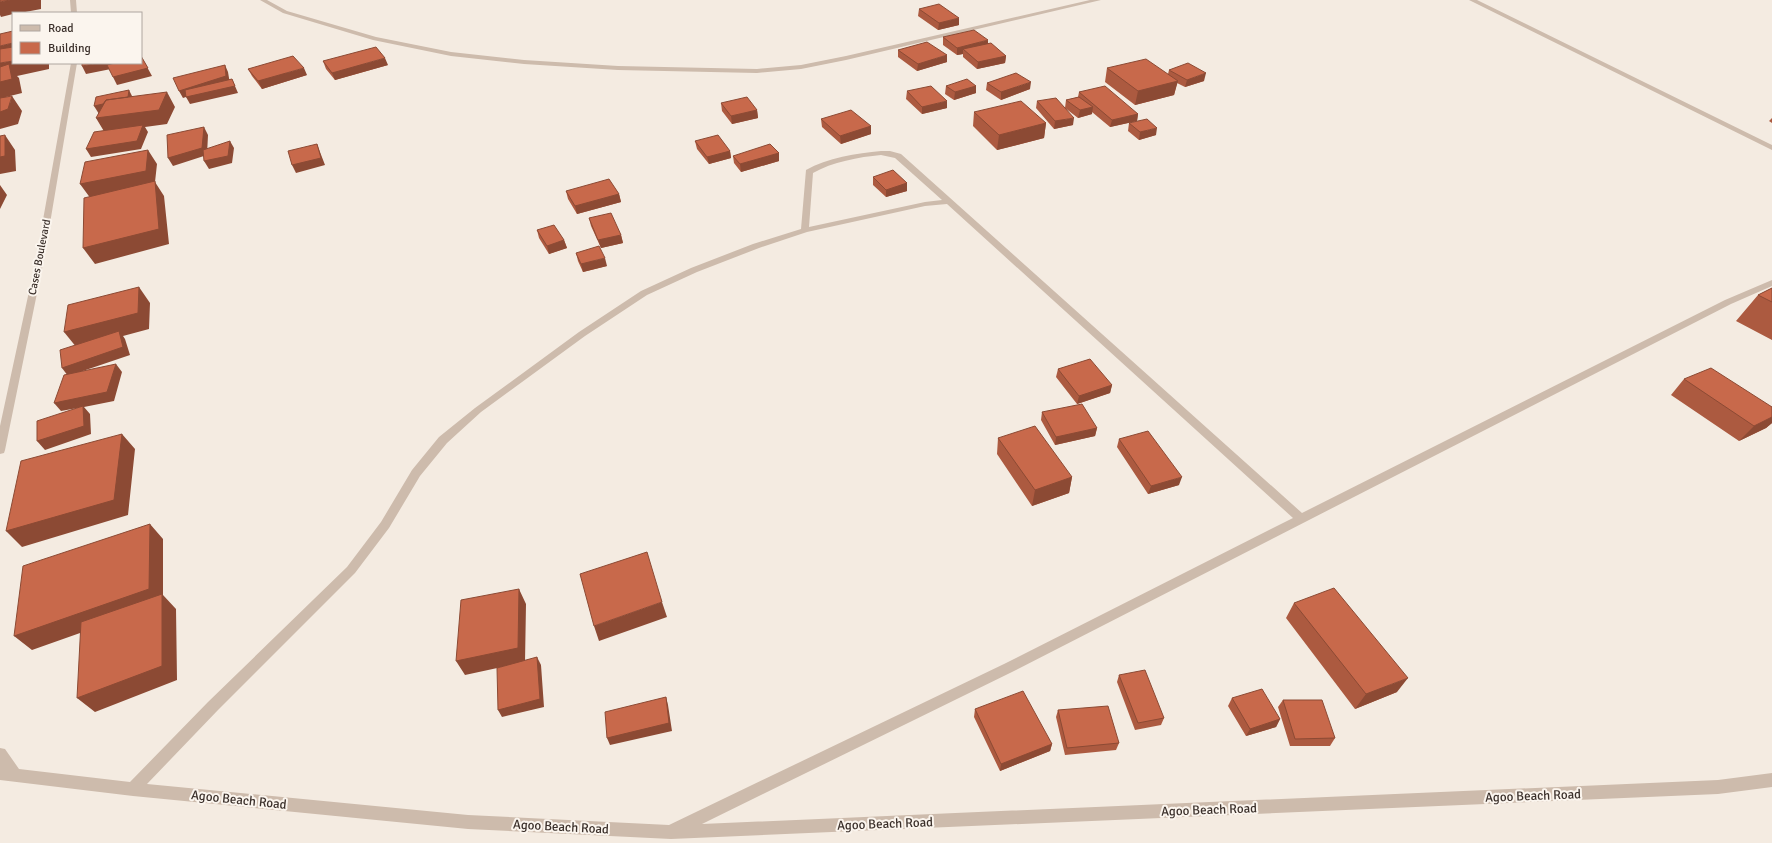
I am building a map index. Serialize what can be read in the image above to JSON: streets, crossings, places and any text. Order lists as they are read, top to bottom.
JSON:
{
  "streets": {
    "street": ["Cases Boulevard", "Agoo Beach Road"]
  },
  "legend": ["Road", "Building"]
}
